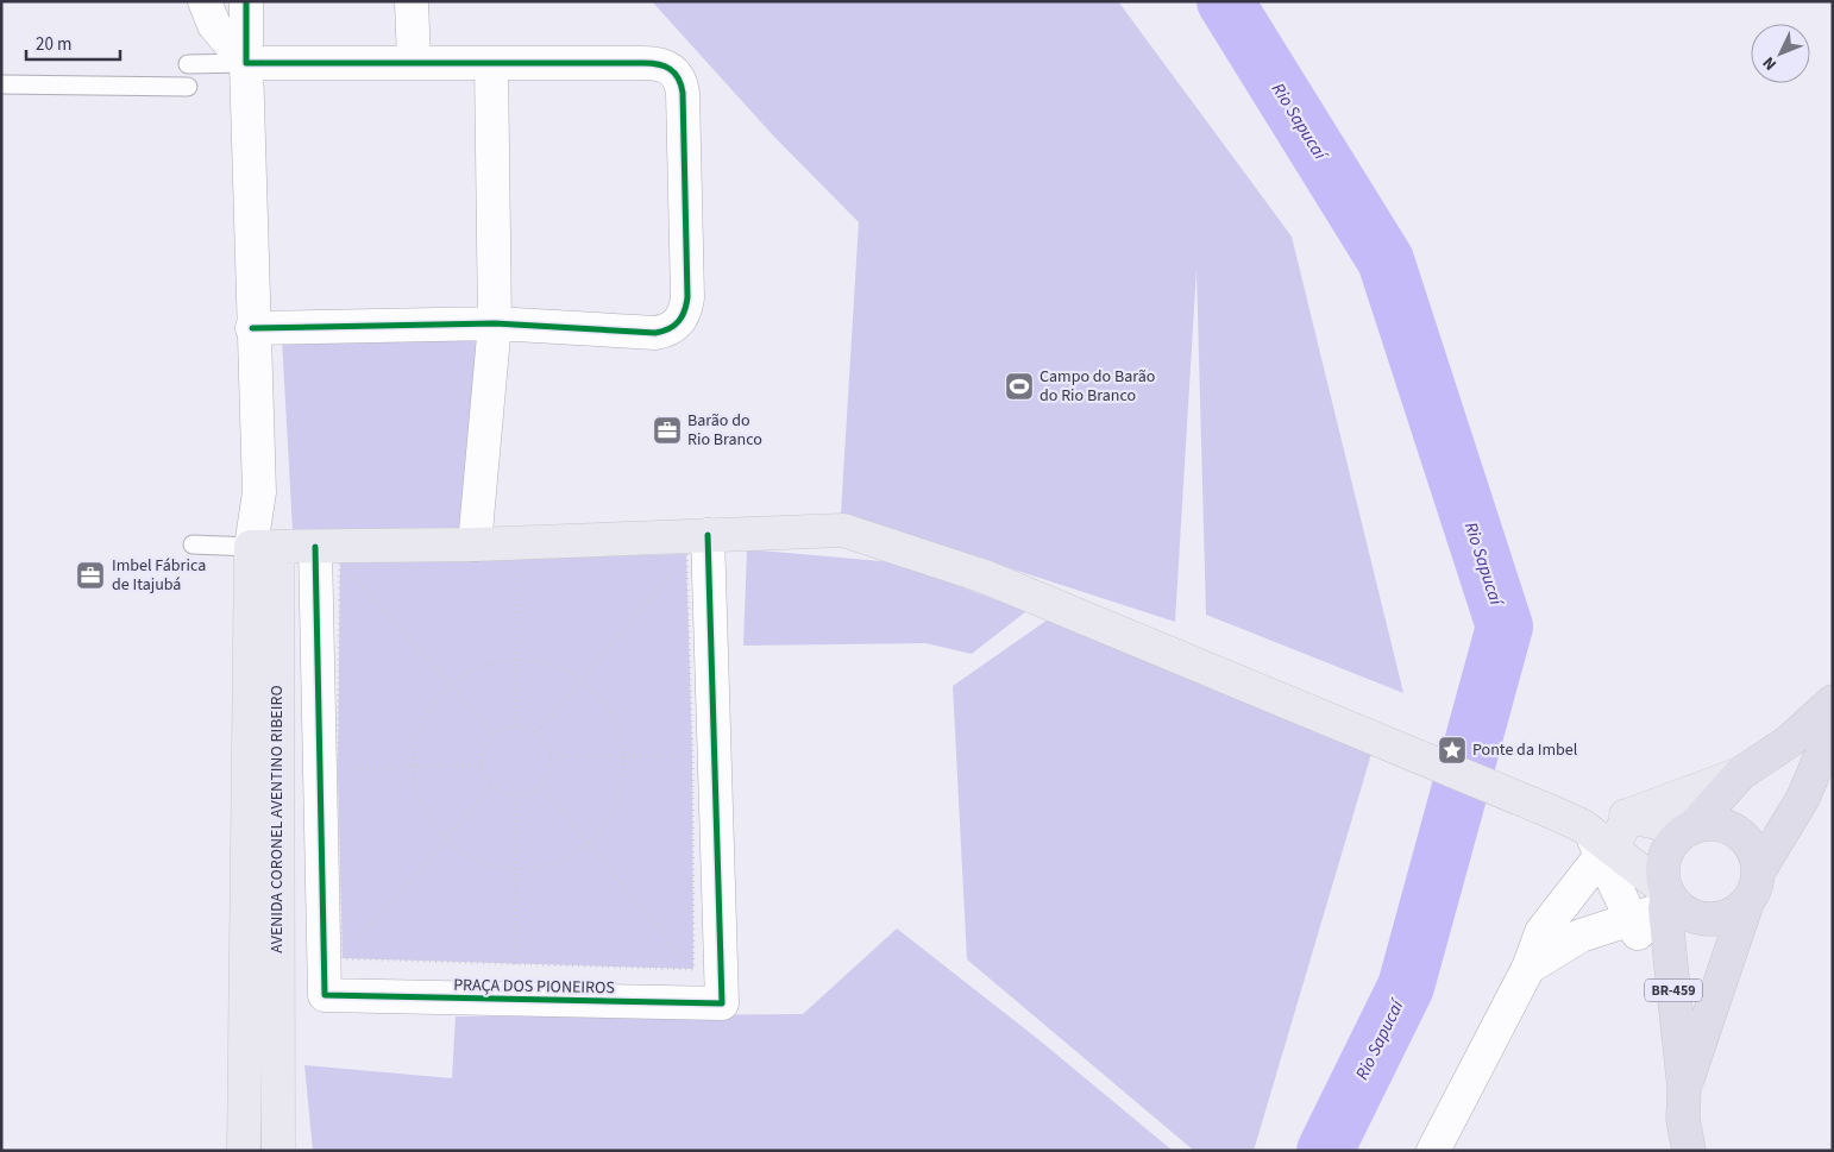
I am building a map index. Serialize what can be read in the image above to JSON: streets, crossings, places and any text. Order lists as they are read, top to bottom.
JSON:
{
  "streets": {
    "highway": ["BR-459"],
    "main road": ["AVENIDA CORONEL AVENTINO RIBEIRO"],
    "street": ["PRAÇA DOS PIONEIROS"]
  },
  "crossings": [
    ["AVENIDA CORONEL AVENTINO RIBEIRO", "PRAÇA DOS PIONEIROS"]
  ],
  "water": ["Rio Sapucaí"],
  "places": {
    "sports": ["Campo do Barão do Rio Branco"],
    "office": ["Barão do Rio Branco", "Imbel Fábrica de Itajubá"],
    "place": ["Ponte da Imbel"]
  },
  "scale_bar": "20 m",
  "north": "bottom left"
}
